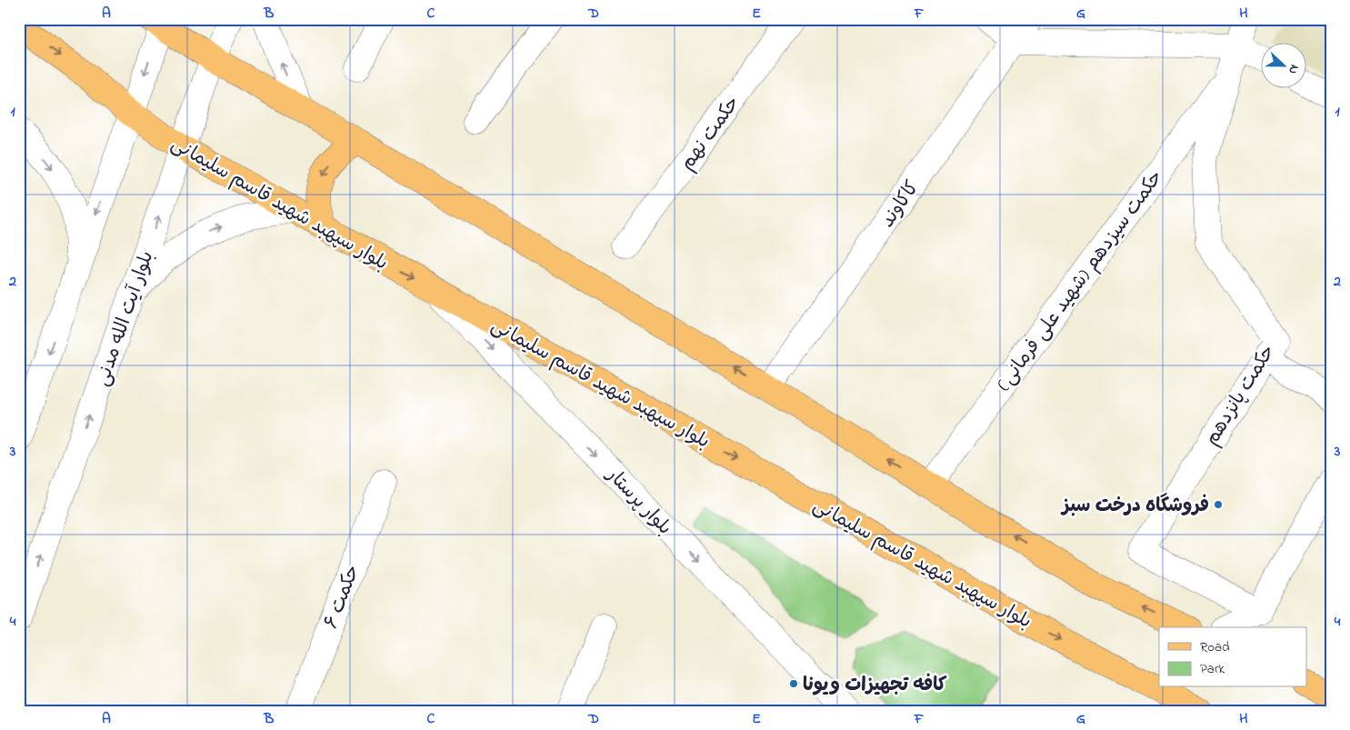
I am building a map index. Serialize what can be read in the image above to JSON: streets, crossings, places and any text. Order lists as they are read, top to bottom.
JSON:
{
  "streets": {
    "main road": ["بلوار سپهبد شهید قاسم سلیمانی"],
    "street": [
      "حکمت نهم",
      "کاکاوند",
      "حکمت سیزدهم (شهید علی فرمانی)",
      "بلوار آیت الله مدنی",
      "حکمت پانزدهم",
      "بلوار پرستار",
      "حکمت ۶"
    ]
  },
  "crossings": [
    ["بلوار سپهبد شهید قاسم سلیمانی", "بلوار آیت الله مدنی"],
    ["بلوار سپهبد شهید قاسم سلیمانی", "بلوار پرستار"],
    ["حکمت سیزدهم (شهید علی فرمانی)", "حکمت پانزدهم"]
  ],
  "one_way": ["بلوار پرستار"],
  "places": ["فروشگاه درخت سبز", "کافه تجهیزات ویونا"],
  "legend": ["Road", "Park"],
  "north": "right",
  "grid": {
    "columns": [
      "A",
      "B",
      "C",
      "D",
      "E",
      "F",
      "G",
      "H"
    ],
    "rows": [
      "1",
      "2",
      "3",
      "4"
    ]
  }
}
